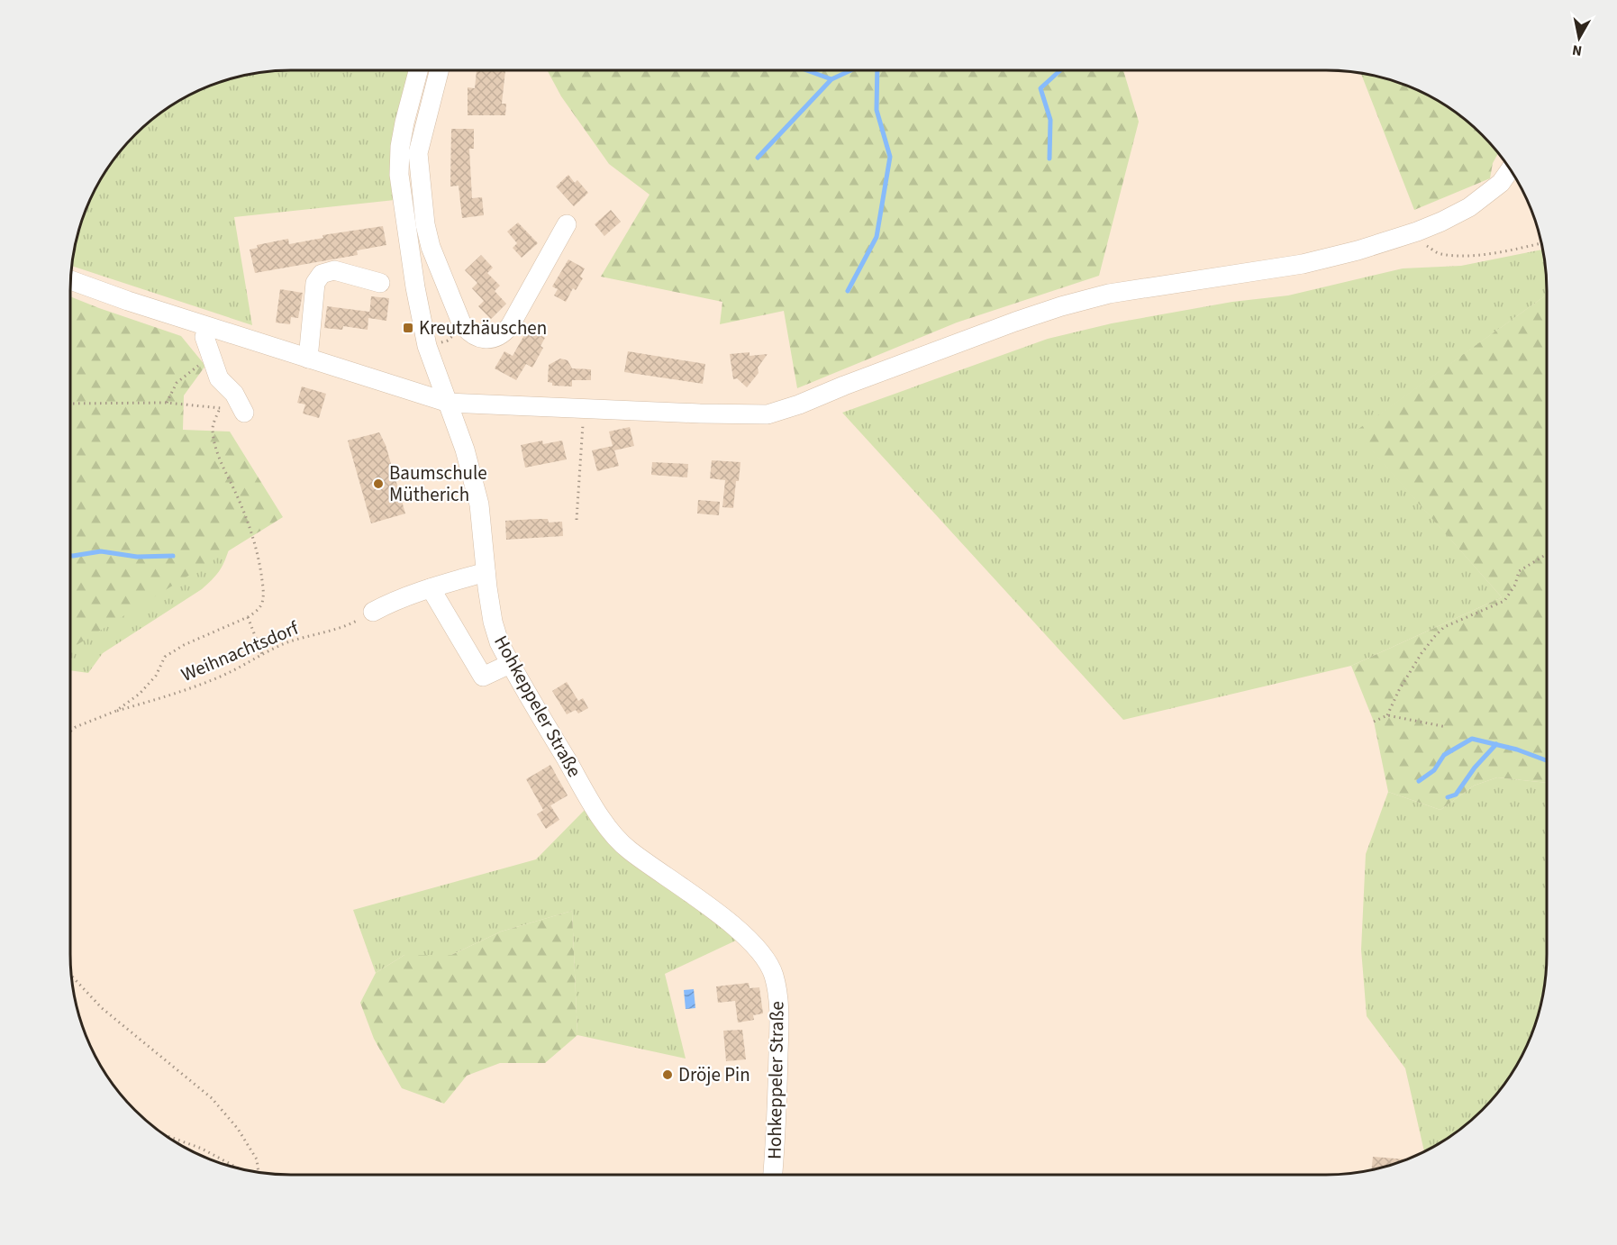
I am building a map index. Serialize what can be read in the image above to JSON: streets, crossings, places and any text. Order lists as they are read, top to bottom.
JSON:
{
  "streets": {
    "street": ["Hohkeppeler Straße"],
    "path": ["Weihnachtsdorf"]
  },
  "places": {
    "transit": ["Kreutzhäuschen"],
    "other": ["Baumschule Mütherich", "Dröje Pin"]
  },
  "north": "bottom"
}
